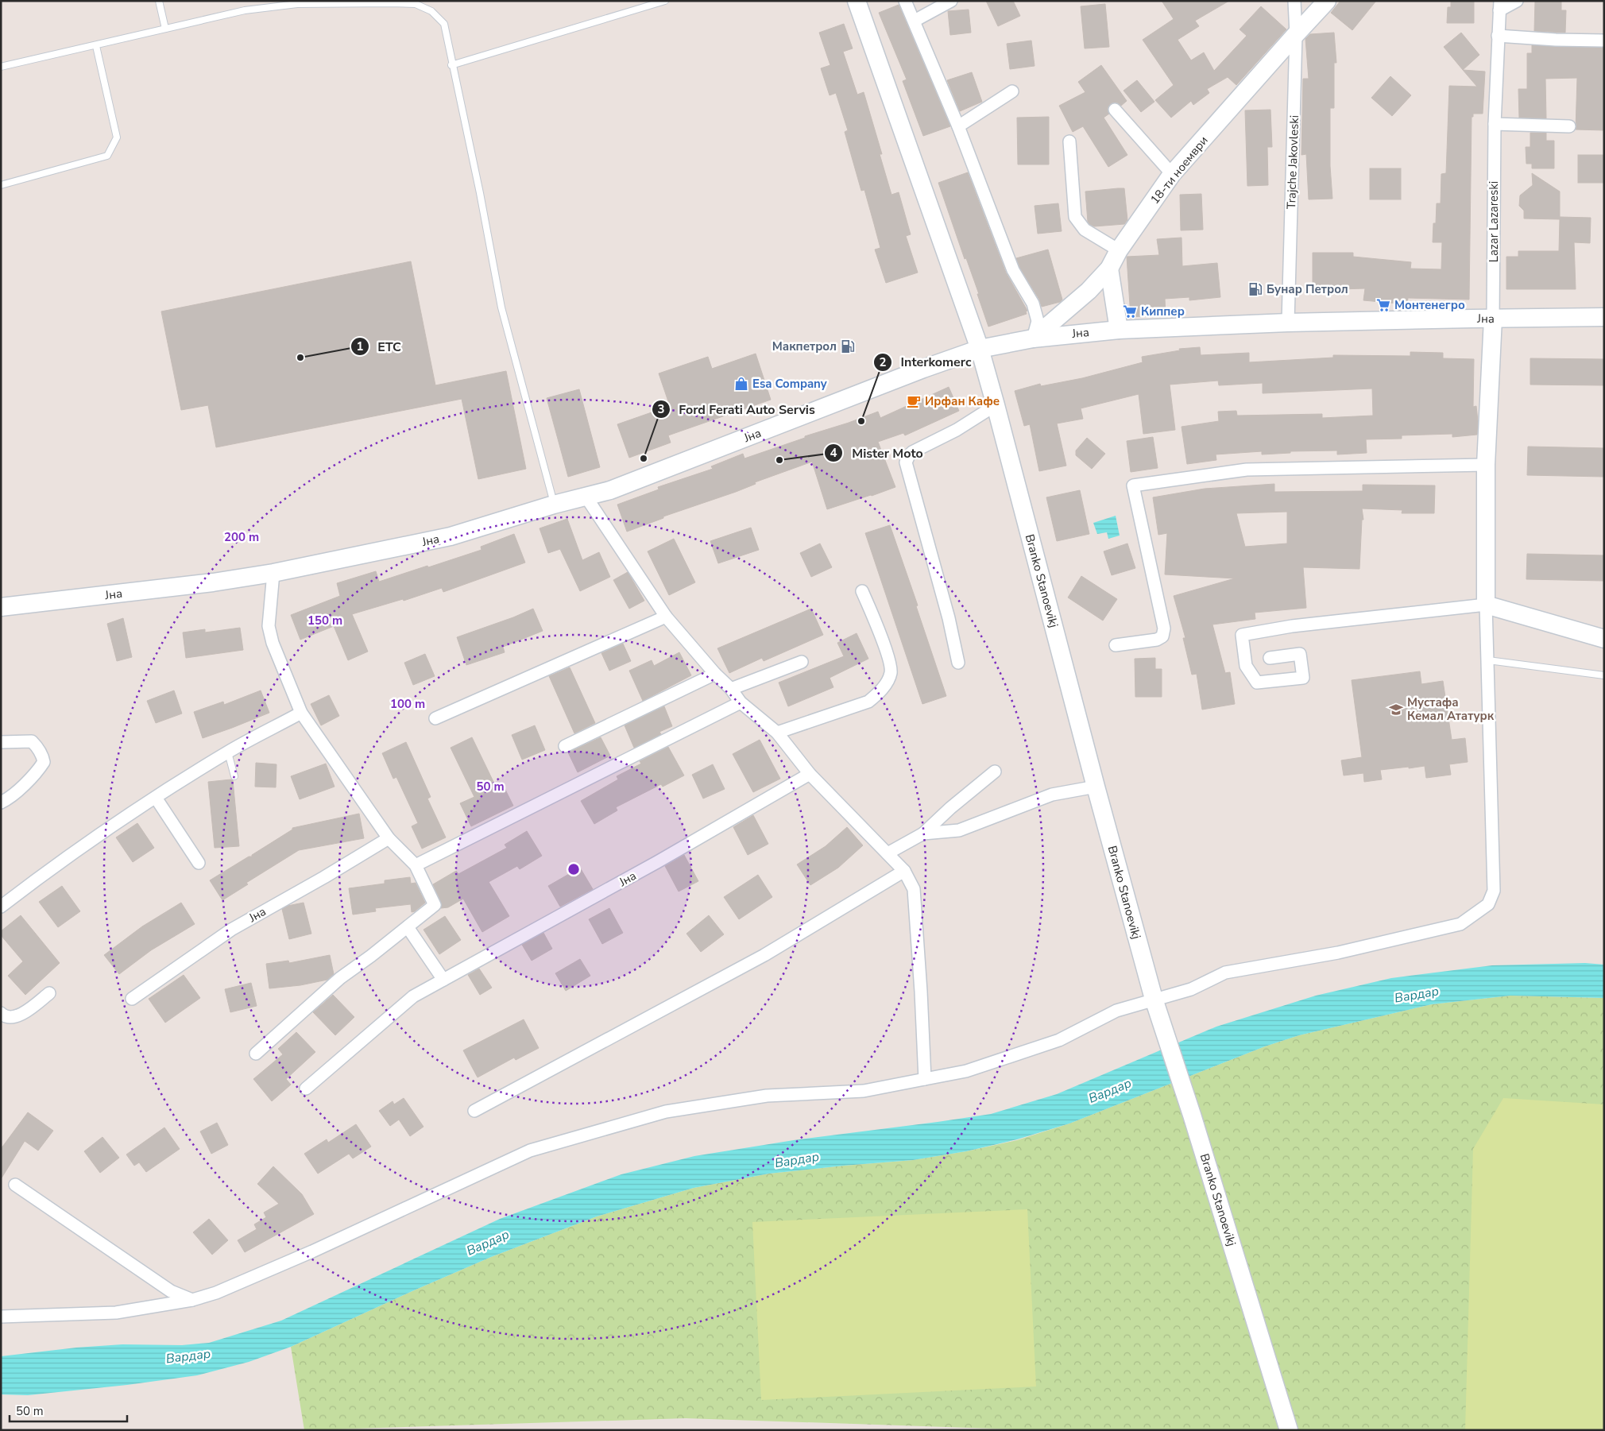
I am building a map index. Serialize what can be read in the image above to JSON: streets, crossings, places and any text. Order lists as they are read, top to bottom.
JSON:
{
  "streets": {
    "street": [
      "Trajche Jakovleski",
      "18-ти ноември",
      "Lazar Lazareski",
      "Јна",
      "Branko Stanoevikj"
    ]
  },
  "crossings": [
    ["Trajche Jakovleski", "18-ти ноември"],
    ["Trajche Jakovleski", "Јна"],
    ["18-ти ноември", "Јна"],
    ["Lazar Lazareski", "Јна"],
    ["Јна", "Branko Stanoevikj"]
  ],
  "water": ["Вардар"],
  "places": {
    "fuel station": ["Бунар Петрол", "Макпетрол"],
    "supermarket": ["Монтенегро", "Киппер"],
    "other": [
      "ETC",
      "Interkomerc",
      "Ford Ferati Auto Servis",
      "Mister Moto"
    ],
    "shop": ["Esa Company"],
    "cafe": ["Ирфан Кафе"],
    "school or university": ["Мустафа Кемал Ататурк"]
  },
  "scale_bar": "50 m",
  "rings": [
    "200 m",
    "150 m",
    "100 m",
    "50 m"
  ]
}
